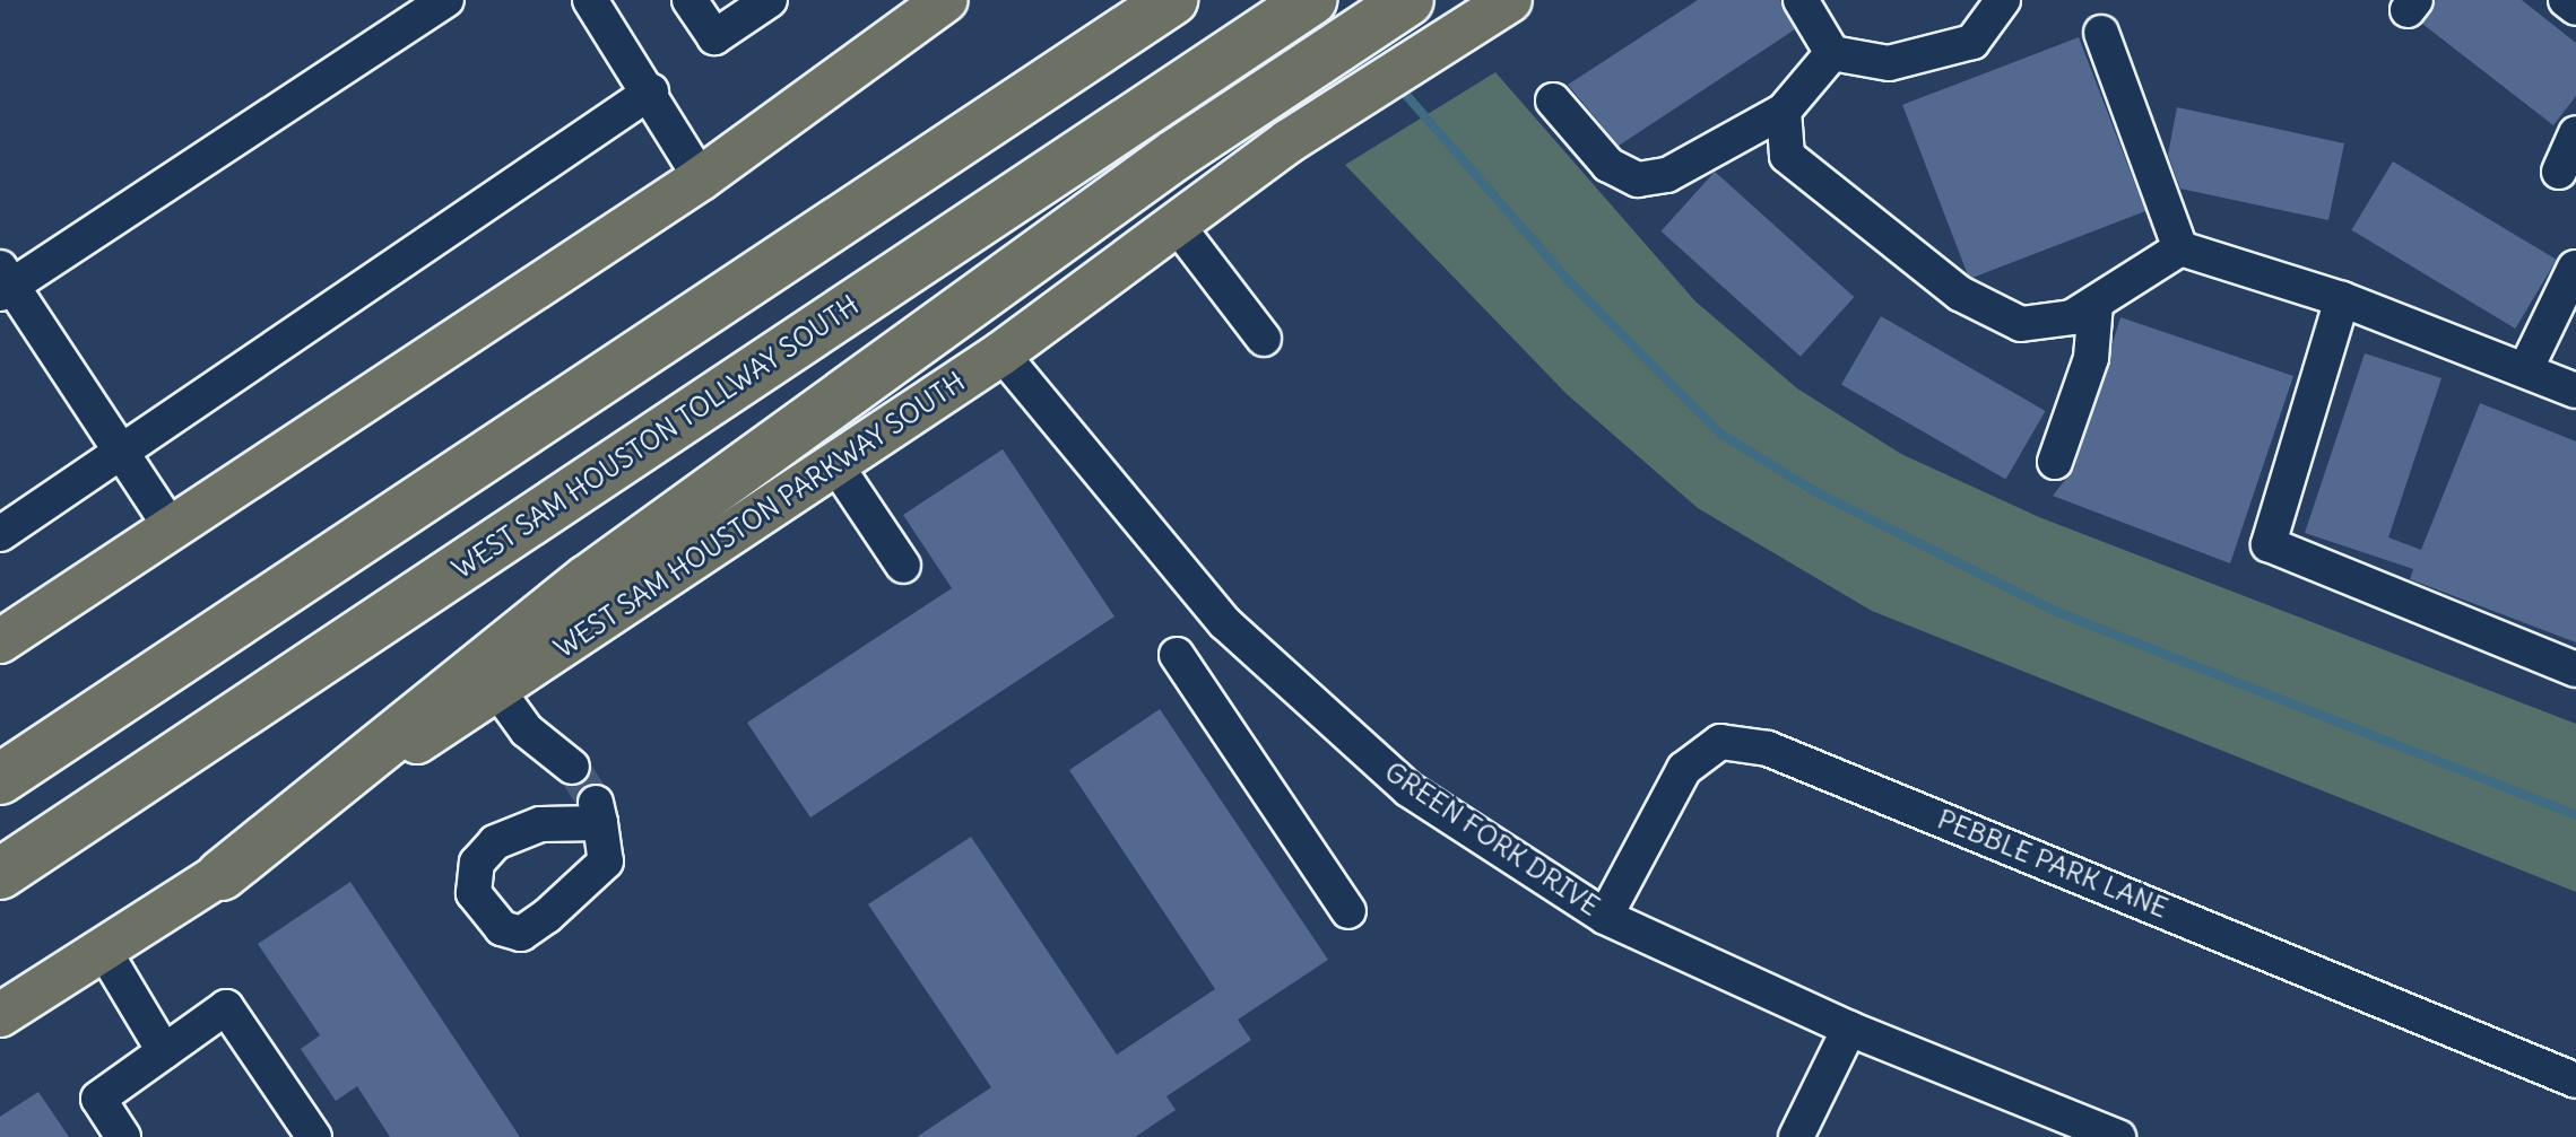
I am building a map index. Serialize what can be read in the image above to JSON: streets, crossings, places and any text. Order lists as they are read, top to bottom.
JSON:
{
  "streets": {
    "highway": ["WEST SAM HOUSTON TOLLWAY SOUTH"],
    "main road": ["WEST SAM HOUSTON PARKWAY SOUTH"],
    "street": ["GREEN FORK DRIVE", "PEBBLE PARK LANE"]
  },
  "crossings": [
    ["WEST SAM HOUSTON PARKWAY SOUTH", "GREEN FORK DRIVE"],
    ["GREEN FORK DRIVE", "PEBBLE PARK LANE"]
  ]
}
